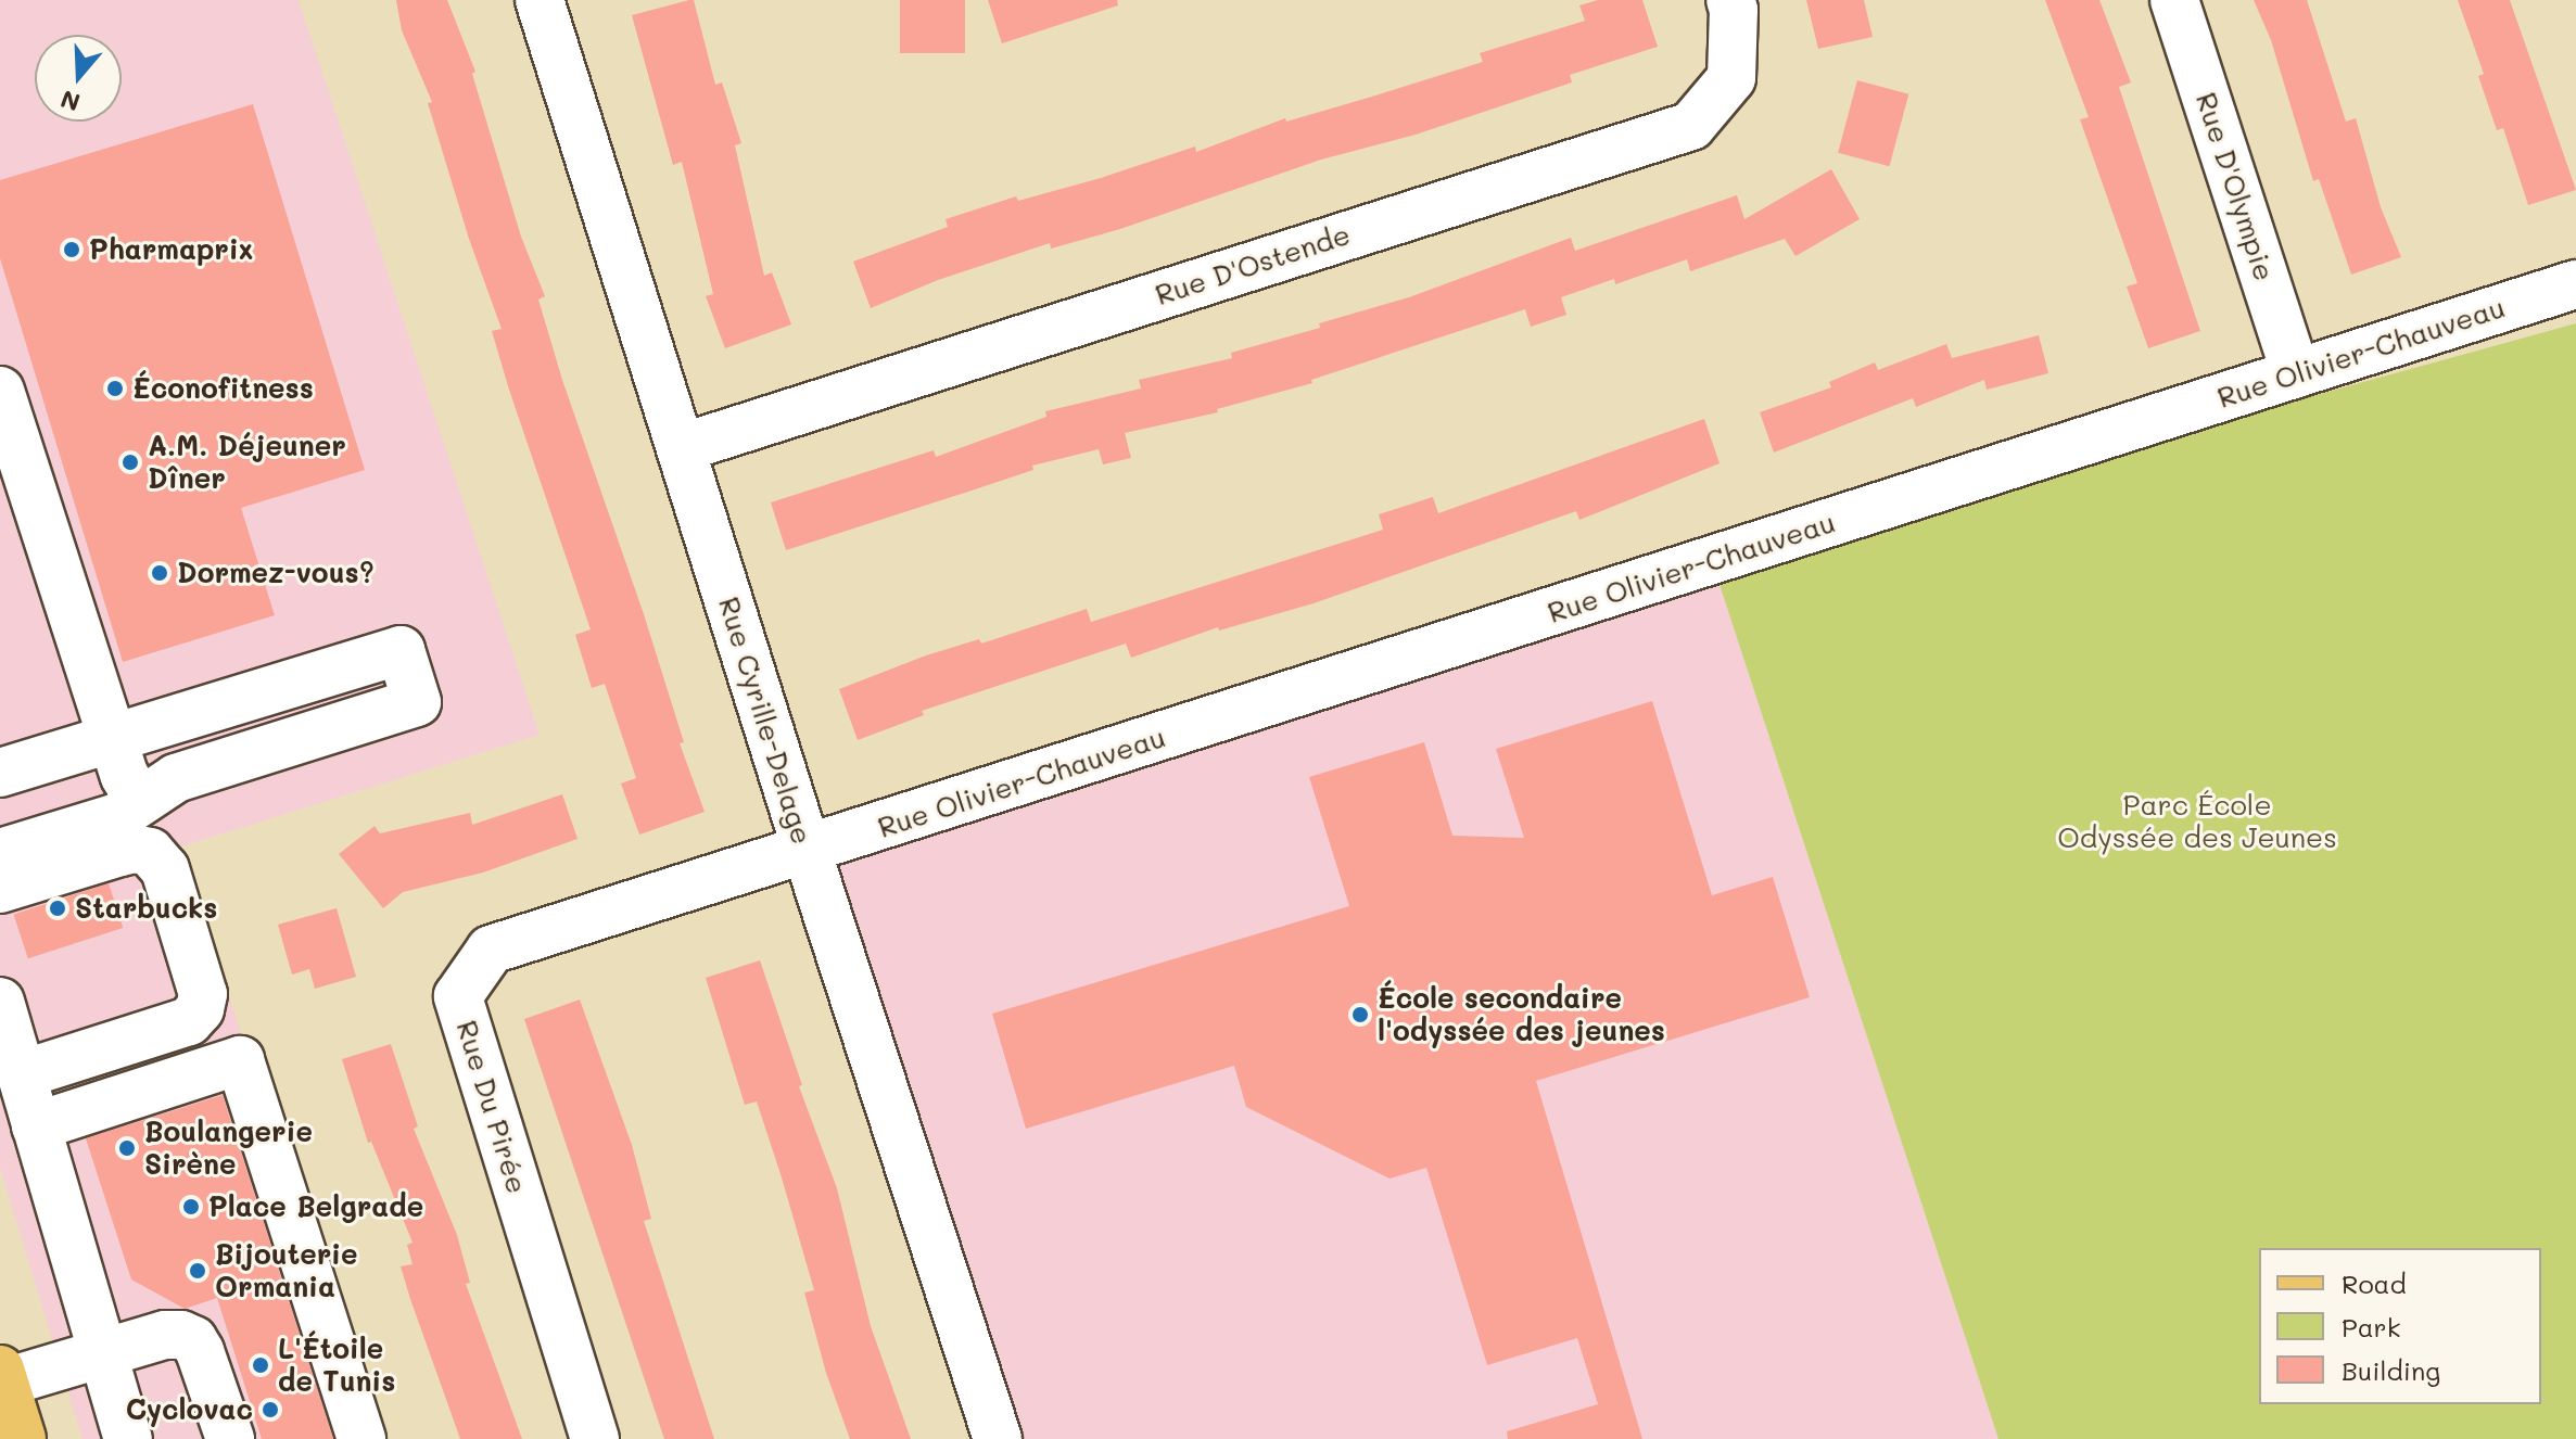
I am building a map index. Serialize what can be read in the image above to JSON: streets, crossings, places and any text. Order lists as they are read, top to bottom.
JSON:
{
  "streets": {
    "street": [
      "Rue D'Olympie",
      "Rue D'Ostende",
      "Rue Olivier-Chauveau",
      "Rue Cyrille-Delage",
      "Rue Du Pirée"
    ]
  },
  "crossings": [
    ["Rue D'Olympie", "Rue Olivier-Chauveau"],
    ["Rue D'Ostende", "Rue Cyrille-Delage"],
    ["Rue Olivier-Chauveau", "Rue Cyrille-Delage"],
    ["Rue Olivier-Chauveau", "Rue Du Pirée"],
    ["Rue Cyrille-Delage", "Rue Du Pirée"]
  ],
  "parks": ["Parc École Odyssée des Jeunes"],
  "places": [
    "Pharmaprix",
    "Éconofitness",
    "A.M. Déjeuner Dîner",
    "Dormez-vous?",
    "Starbucks",
    "École secondaire l'odyssée des jeunes",
    "Boulangerie Sirène",
    "Place Belgrade",
    "Bijouterie Ormania",
    "L'Étoile de Tunis",
    "Cyclovac"
  ],
  "legend": ["Road", "Park", "Building"],
  "north": "bottom"
}
